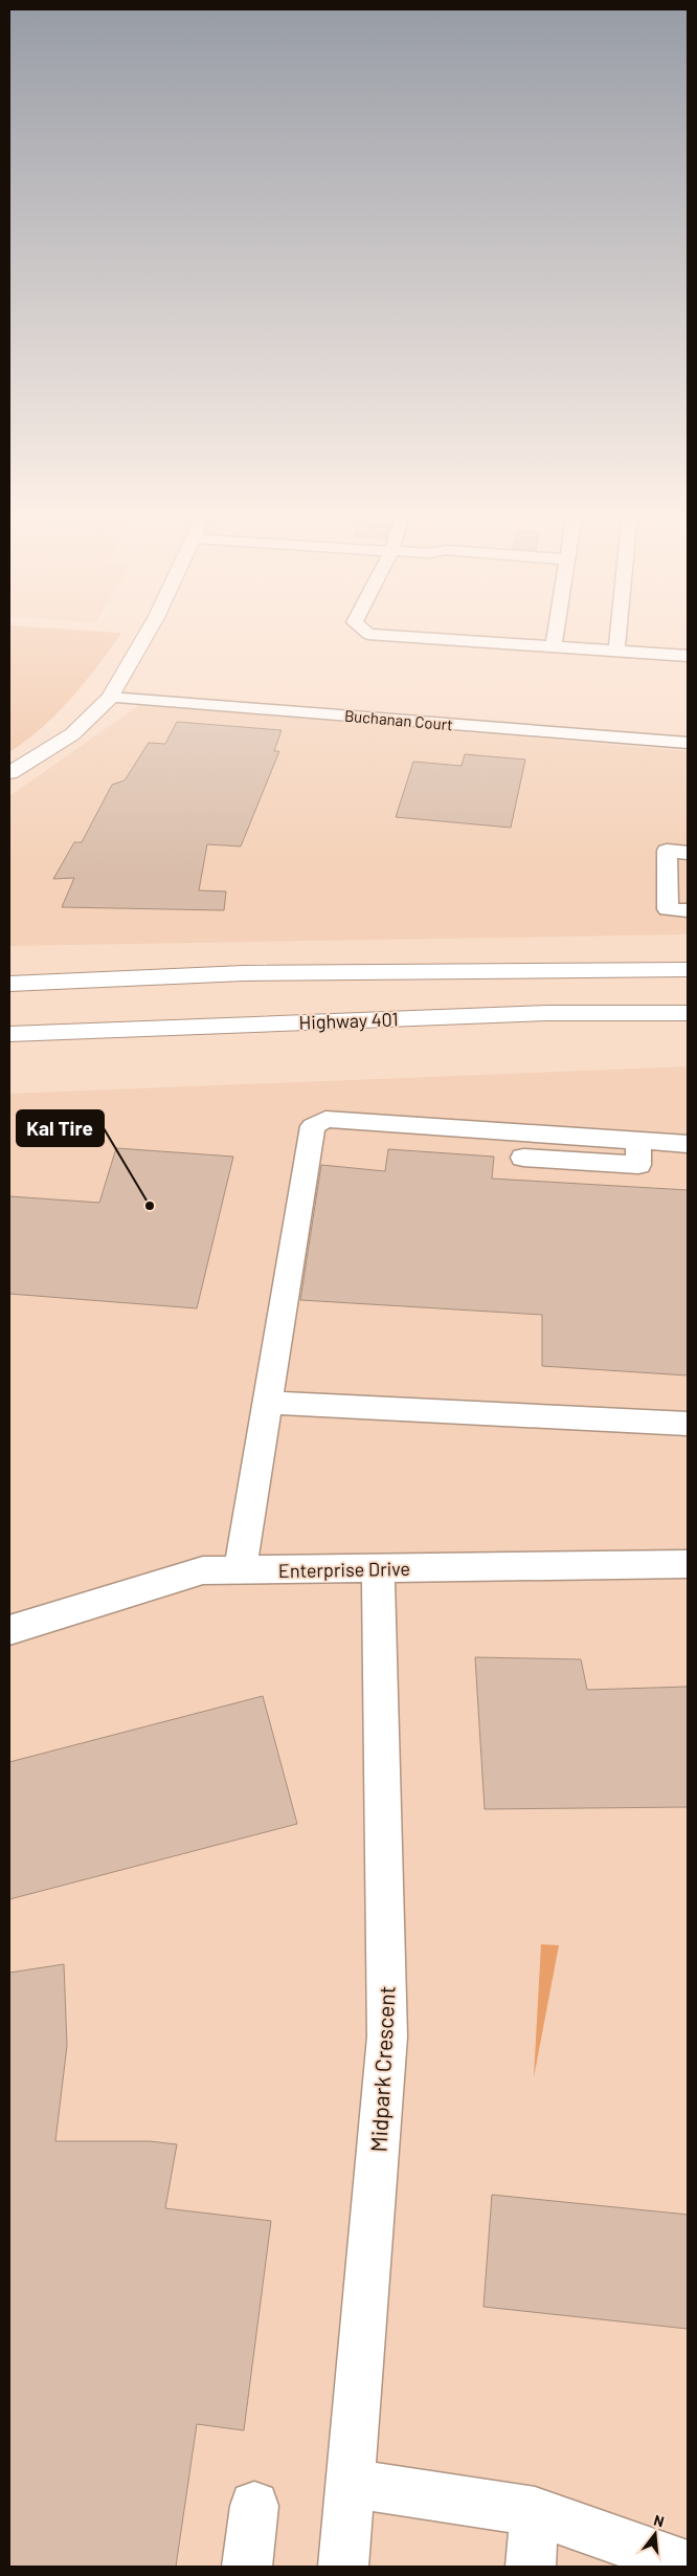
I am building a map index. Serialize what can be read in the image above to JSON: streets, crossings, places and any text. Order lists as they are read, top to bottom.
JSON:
{
  "streets": {
    "main road": ["Highway 401"],
    "street": ["Buchanan Court", "Enterprise Drive", "Midpark Crescent"]
  },
  "crossings": [
    ["Enterprise Drive", "Midpark Crescent"]
  ],
  "places": ["Kal Tire"],
  "north": "top"
}
